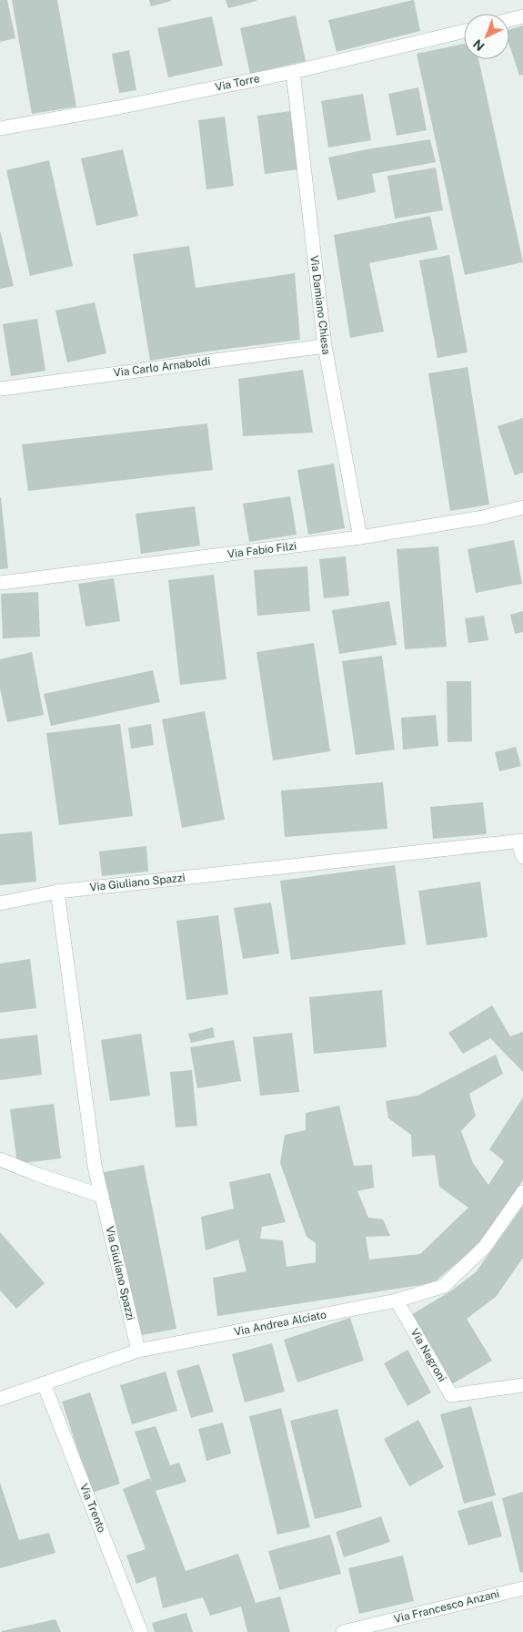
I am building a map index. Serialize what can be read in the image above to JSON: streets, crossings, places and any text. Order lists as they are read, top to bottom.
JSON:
{
  "streets": {
    "street": [
      "Via Torre",
      "Via Damiano Chiesa",
      "Via Carlo Arnaboldi",
      "Via Fabio Filzi",
      "Via Giuliano Spazzi",
      "Via Andrea Alciato",
      "Via Negroni",
      "Via Trento",
      "Via Francesco Anzani"
    ]
  },
  "crossings": [
    ["Via Torre", "Via Damiano Chiesa"],
    ["Via Damiano Chiesa", "Via Carlo Arnaboldi"],
    ["Via Damiano Chiesa", "Via Fabio Filzi"],
    ["Via Giuliano Spazzi", "Via Andrea Alciato"],
    ["Via Andrea Alciato", "Via Negroni"],
    ["Via Andrea Alciato", "Via Trento"]
  ],
  "north": "bottom left"
}
